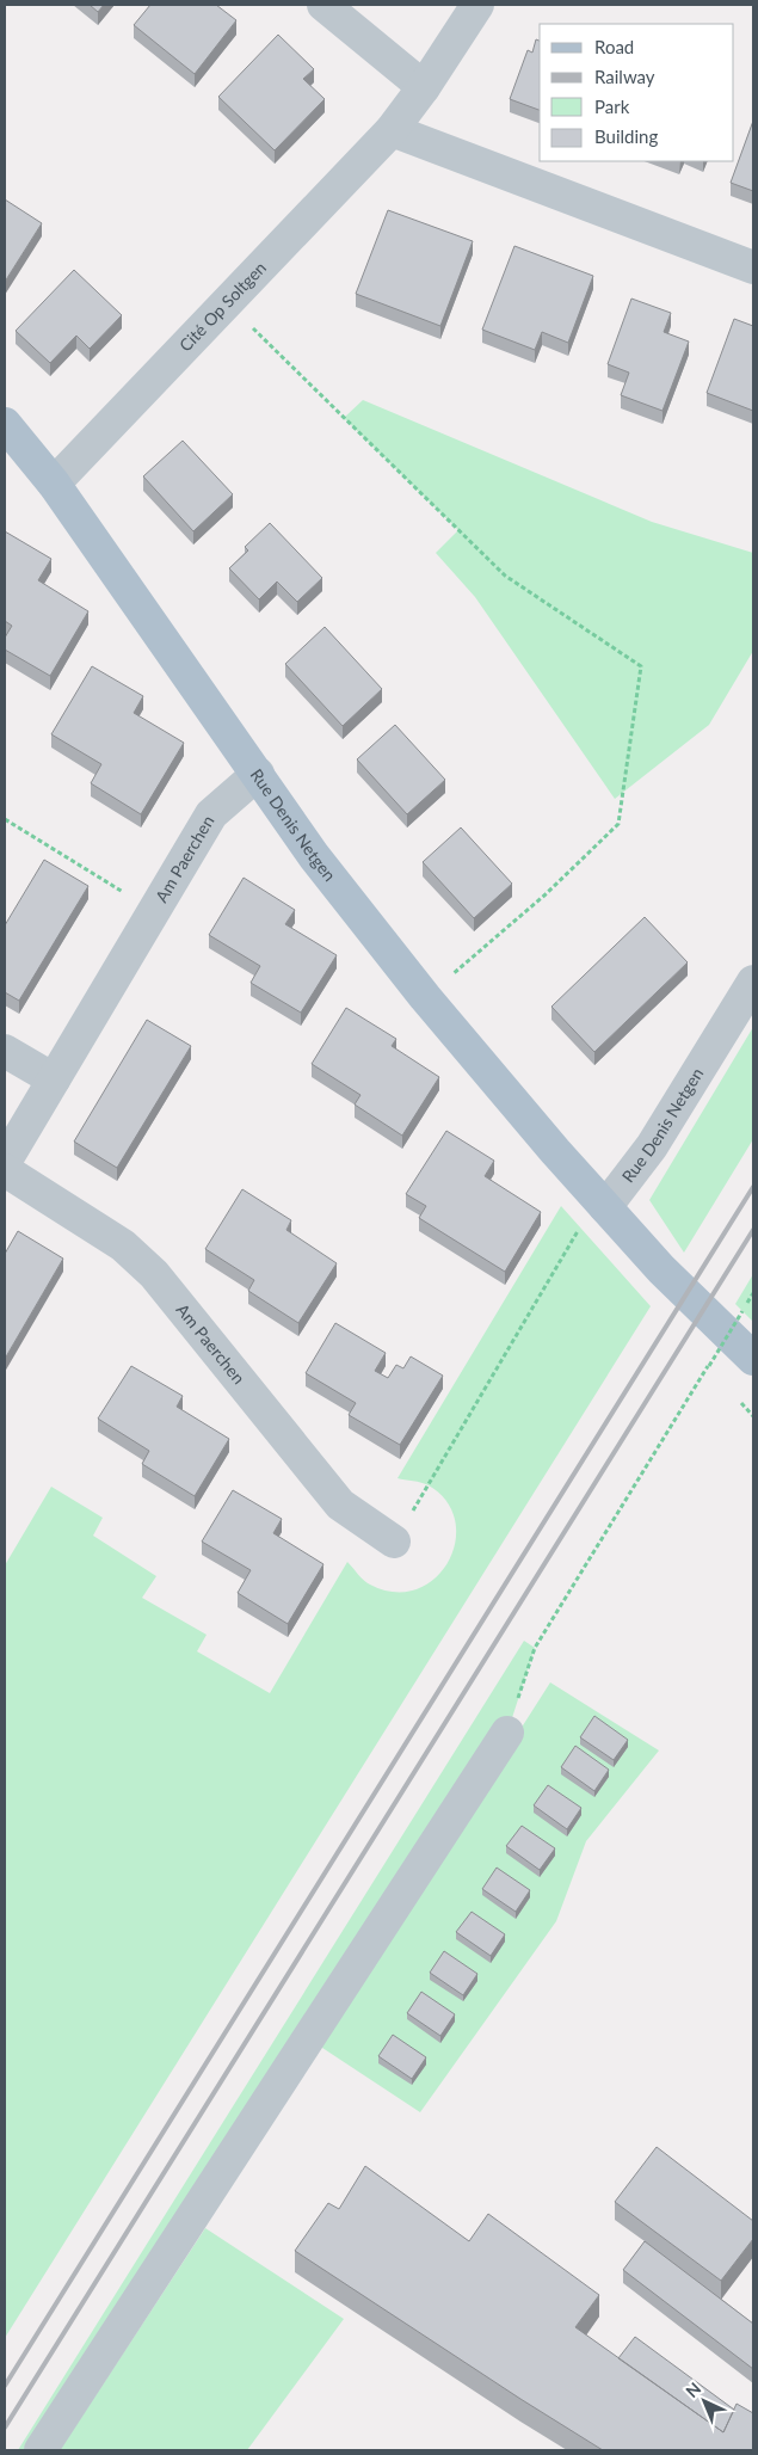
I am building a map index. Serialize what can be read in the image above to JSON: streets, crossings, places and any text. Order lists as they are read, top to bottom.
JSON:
{
  "streets": {
    "main road": ["Rue Denis Netgen"],
    "street": ["Cité Op Soltgen", "Am Paerchen"]
  },
  "crossings": [
    ["Cité Op Soltgen", "Rue Denis Netgen"],
    ["Rue Denis Netgen", "Am Paerchen"]
  ],
  "legend": [
    "Road",
    "Railway",
    "Park",
    "Building"
  ],
  "north": "top left"
}
